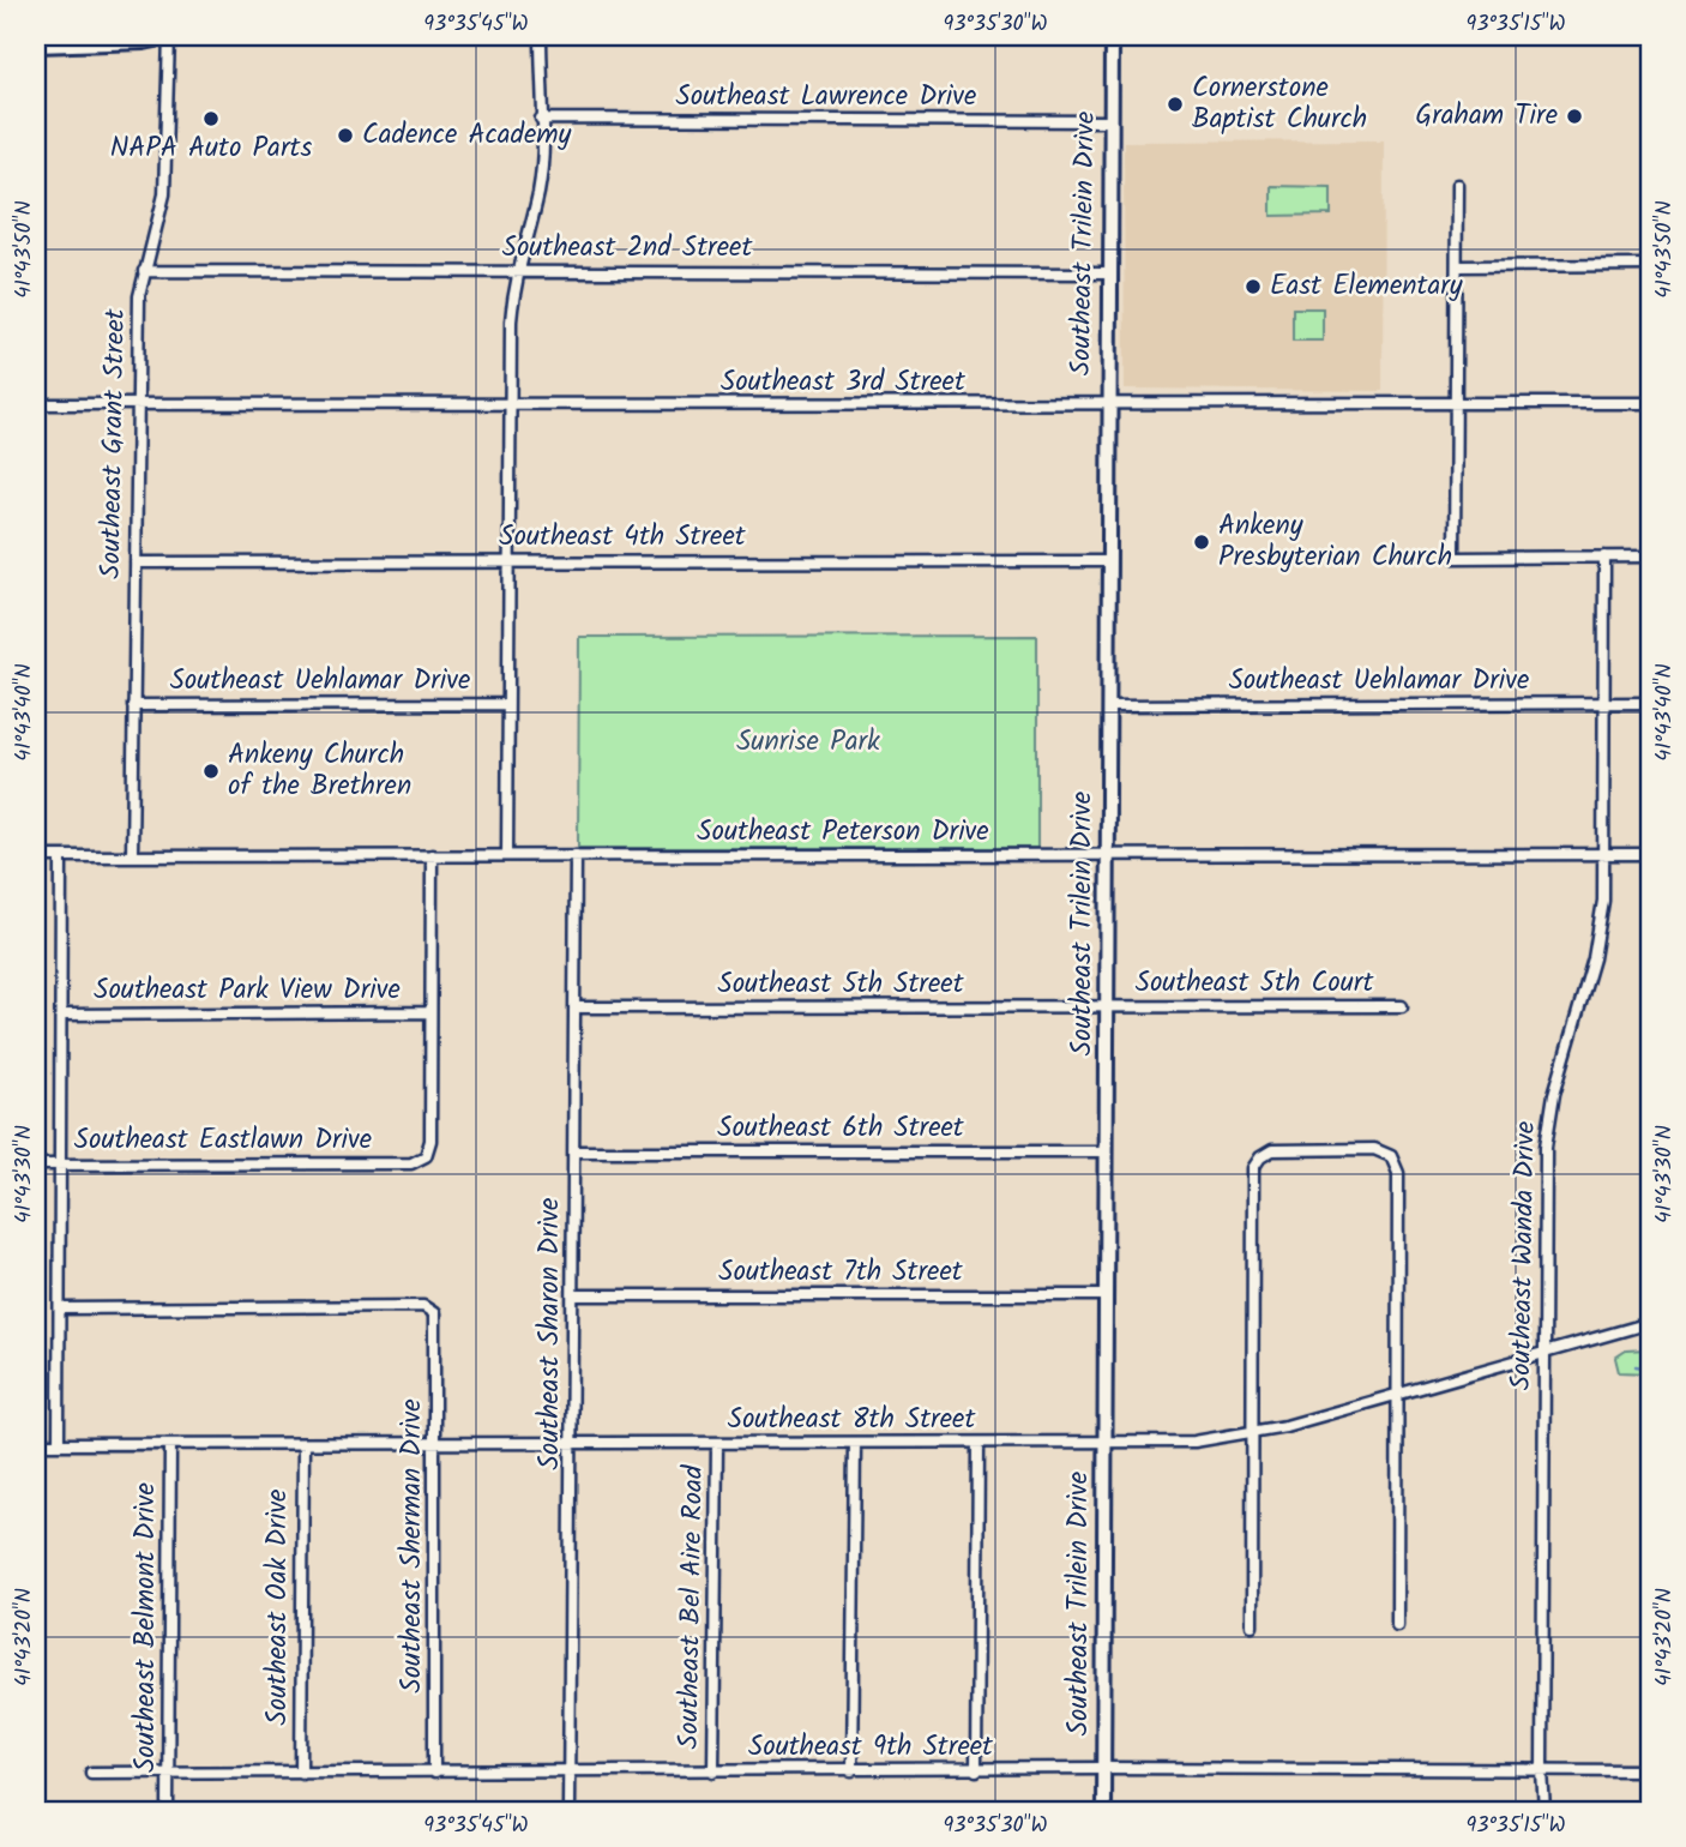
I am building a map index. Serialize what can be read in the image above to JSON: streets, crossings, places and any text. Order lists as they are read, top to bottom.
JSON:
{
  "streets": {
    "street": [
      "Southeast Lawrence Drive",
      "Southeast Trilein Drive",
      "Southeast 2nd Street",
      "Southeast 3rd Street",
      "Southeast Grant Street",
      "Southeast 4th Street",
      "Southeast Uehlamar Drive",
      "Southeast Peterson Drive",
      "Southeast 5th Court",
      "Southeast 5th Street",
      "Southeast Park View Drive",
      "Southeast 6th Street",
      "Southeast Eastlawn Drive",
      "Southeast Wanda Drive",
      "Southeast 7th Street",
      "Southeast Sharon Drive",
      "Southeast 8th Street",
      "Southeast Sherman Drive",
      "Southeast Oak Drive",
      "Southeast Bel Aire Road",
      "Southeast Belmont Drive",
      "Southeast 9th Street"
    ]
  },
  "crossings": [
    ["Southeast Lawrence Drive", "Southeast Trilein Drive"],
    ["Southeast Trilein Drive", "Southeast 2nd Street"],
    ["Southeast Trilein Drive", "Southeast 3rd Street"],
    ["Southeast Trilein Drive", "Southeast 4th Street"],
    ["Southeast Trilein Drive", "Southeast Uehlamar Drive"],
    ["Southeast Trilein Drive", "Southeast Peterson Drive"],
    ["Southeast Trilein Drive", "Southeast 5th Court"],
    ["Southeast Trilein Drive", "Southeast 5th Street"],
    ["Southeast Trilein Drive", "Southeast 6th Street"],
    ["Southeast Trilein Drive", "Southeast 7th Street"],
    ["Southeast Trilein Drive", "Southeast 8th Street"],
    ["Southeast Trilein Drive", "Southeast 9th Street"],
    ["Southeast 2nd Street", "Southeast Grant Street"],
    ["Southeast 3rd Street", "Southeast Grant Street"],
    ["Southeast Grant Street", "Southeast 4th Street"],
    ["Southeast Grant Street", "Southeast Uehlamar Drive"],
    ["Southeast Grant Street", "Southeast Peterson Drive"],
    ["Southeast Uehlamar Drive", "Southeast Wanda Drive"],
    ["Southeast Peterson Drive", "Southeast Wanda Drive"],
    ["Southeast Peterson Drive", "Southeast Sharon Drive"],
    ["Southeast 5th Court", "Southeast 5th Street"],
    ["Southeast 5th Street", "Southeast Sharon Drive"],
    ["Southeast Park View Drive", "Southeast Eastlawn Drive"],
    ["Southeast 6th Street", "Southeast Sharon Drive"],
    ["Southeast Wanda Drive", "Southeast 8th Street"],
    ["Southeast Wanda Drive", "Southeast 9th Street"],
    ["Southeast 7th Street", "Southeast Sharon Drive"],
    ["Southeast Sharon Drive", "Southeast 8th Street"],
    ["Southeast Sharon Drive", "Southeast 9th Street"],
    ["Southeast 8th Street", "Southeast Sherman Drive"],
    ["Southeast 8th Street", "Southeast Oak Drive"],
    ["Southeast 8th Street", "Southeast Bel Aire Road"],
    ["Southeast 8th Street", "Southeast Belmont Drive"],
    ["Southeast Sherman Drive", "Southeast 9th Street"],
    ["Southeast Oak Drive", "Southeast 9th Street"],
    ["Southeast Bel Aire Road", "Southeast 9th Street"],
    ["Southeast Belmont Drive", "Southeast 9th Street"]
  ],
  "parks": ["Sunrise Park"],
  "places": [
    "Cornerstone Baptist Church",
    "Graham Tire",
    "NAPA Auto Parts",
    "Cadence Academy",
    "East Elementary",
    "Ankeny Presbyterian Church",
    "Ankeny Church of the Brethren"
  ],
  "coordinates": [
    "93°35'45\"W",
    "93°35'30\"W",
    "93°35'15\"W",
    "41°43'50\"N",
    "41°43'40\"N",
    "41°43'30\"N",
    "41°43'20\"N"
  ]
}
